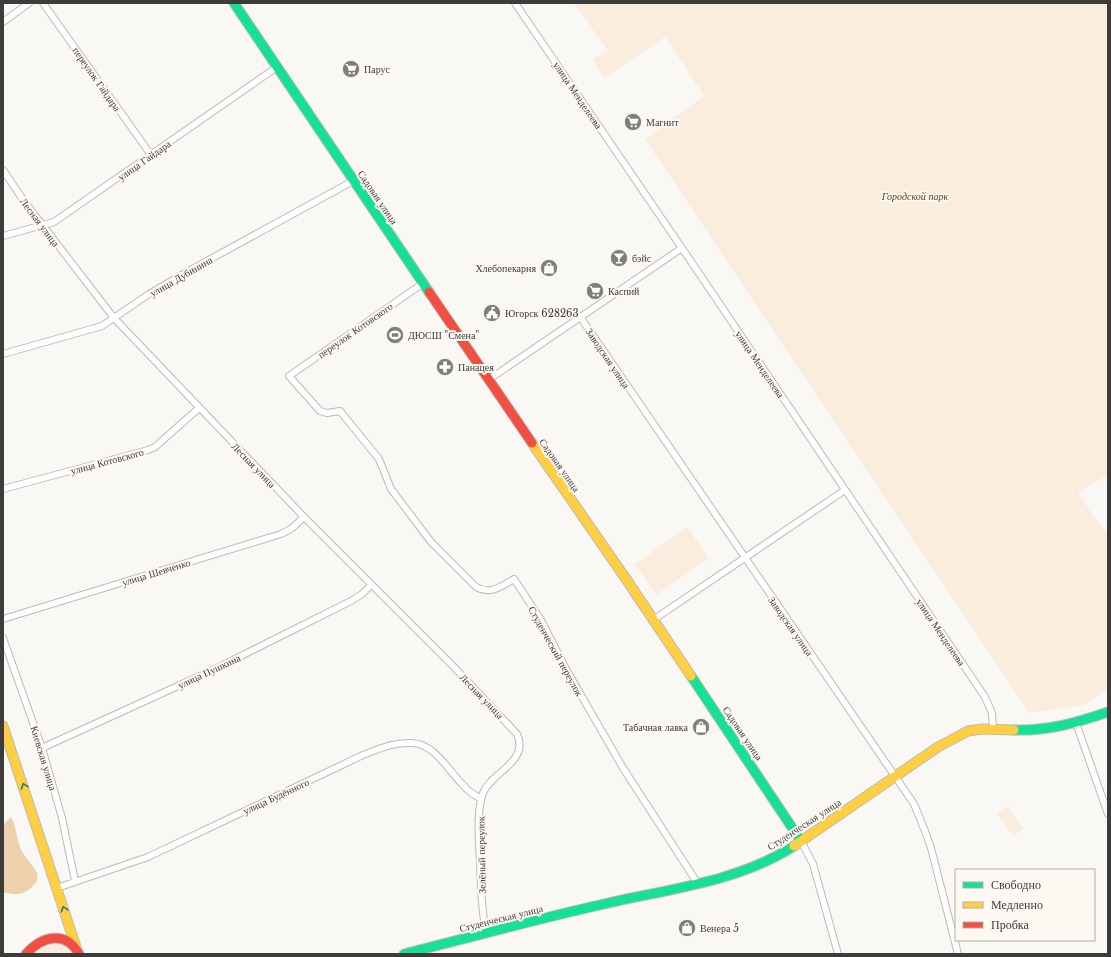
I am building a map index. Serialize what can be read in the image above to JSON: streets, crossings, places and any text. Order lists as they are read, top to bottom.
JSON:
{
  "streets": {
    "street": [
      "переулок Гайдара",
      "улица Менделеева",
      "улица Гайдара",
      "Садовая улица",
      "Лесная улица",
      "улица Дубинина",
      "переулок Котовского",
      "Заводская улица",
      "улица Котовского",
      "улица Шевченко",
      "Студенческий переулок",
      "улица Пушкина",
      "Киевская улица",
      "улица Будённого",
      "Студенческая улица",
      "Зелёный переулок"
    ]
  },
  "crossings": [
    ["переулок Гайдара", "улица Гайдара"],
    ["улица Менделеева", "Студенческая улица"],
    ["улица Гайдара", "Садовая улица"],
    ["улица Гайдара", "Лесная улица"],
    ["Садовая улица", "улица Дубинина"],
    ["Садовая улица", "переулок Котовского"],
    ["Садовая улица", "Студенческая улица"],
    ["Лесная улица", "улица Дубинина"],
    ["Лесная улица", "улица Котовского"],
    ["Лесная улица", "улица Шевченко"],
    ["Лесная улица", "улица Пушкина"],
    ["Лесная улица", "Зелёный переулок"],
    ["переулок Котовского", "Студенческий переулок"],
    ["Заводская улица", "Студенческая улица"],
    ["Студенческий переулок", "Студенческая улица"],
    ["улица Пушкина", "Киевская улица"],
    ["Киевская улица", "улица Будённого"],
    ["улица Будённого", "Зелёный переулок"],
    ["Студенческая улица", "Зелёный переулок"]
  ],
  "parks": ["Городской парк"],
  "places": {
    "supermarket": ["Парус", "Магнит", "Каспий"],
    "bar": ["бэйс"],
    "shop": ["Хлебопекарня", "Табачная лавка", "Венера 5"],
    "public building": ["Югорск 628263"],
    "sports": ["ДЮСШ \"Смена\""],
    "pharmacy": ["Панацея"]
  },
  "legend": ["Свободно", "Медленно", "Пробка"]
}
